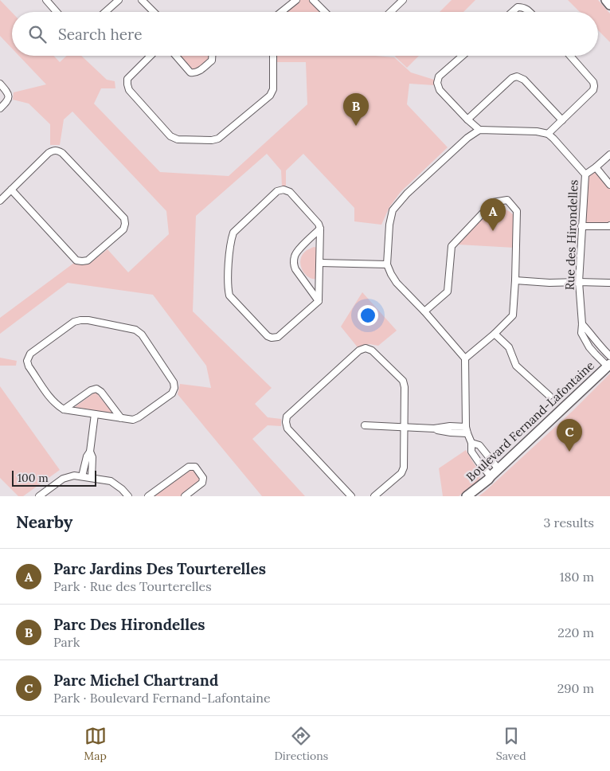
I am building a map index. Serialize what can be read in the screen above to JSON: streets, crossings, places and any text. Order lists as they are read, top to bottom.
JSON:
{
  "streets": {
    "street": ["Rue des Hirondelles", "Boulevard Fernand-Lafontaine"]
  },
  "crossings": [
    ["Rue des Hirondelles", "Boulevard Fernand-Lafontaine"]
  ],
  "scale_bar": "100 m",
  "page": {
    "search": "Search here",
    "pins": ["B", "A", "C"],
    "scale": "100 m",
    "heading": ["Nearby", "3 results"],
    "list": [
      {
        "mark": "A",
        "name": "Parc Jardins Des Tourterelles",
        "note": "Park · Rue des Tourterelles",
        "value": "180 m"
      },
      {
        "mark": "B",
        "name": "Parc Des Hirondelles",
        "note": "Park",
        "value": "220 m"
      },
      {
        "mark": "C",
        "name": "Parc Michel Chartrand",
        "note": "Park · Boulevard Fernand-Lafontaine",
        "value": "290 m"
      }
    ],
    "nav": ["Map", "Directions", "Saved"]
  }
}
